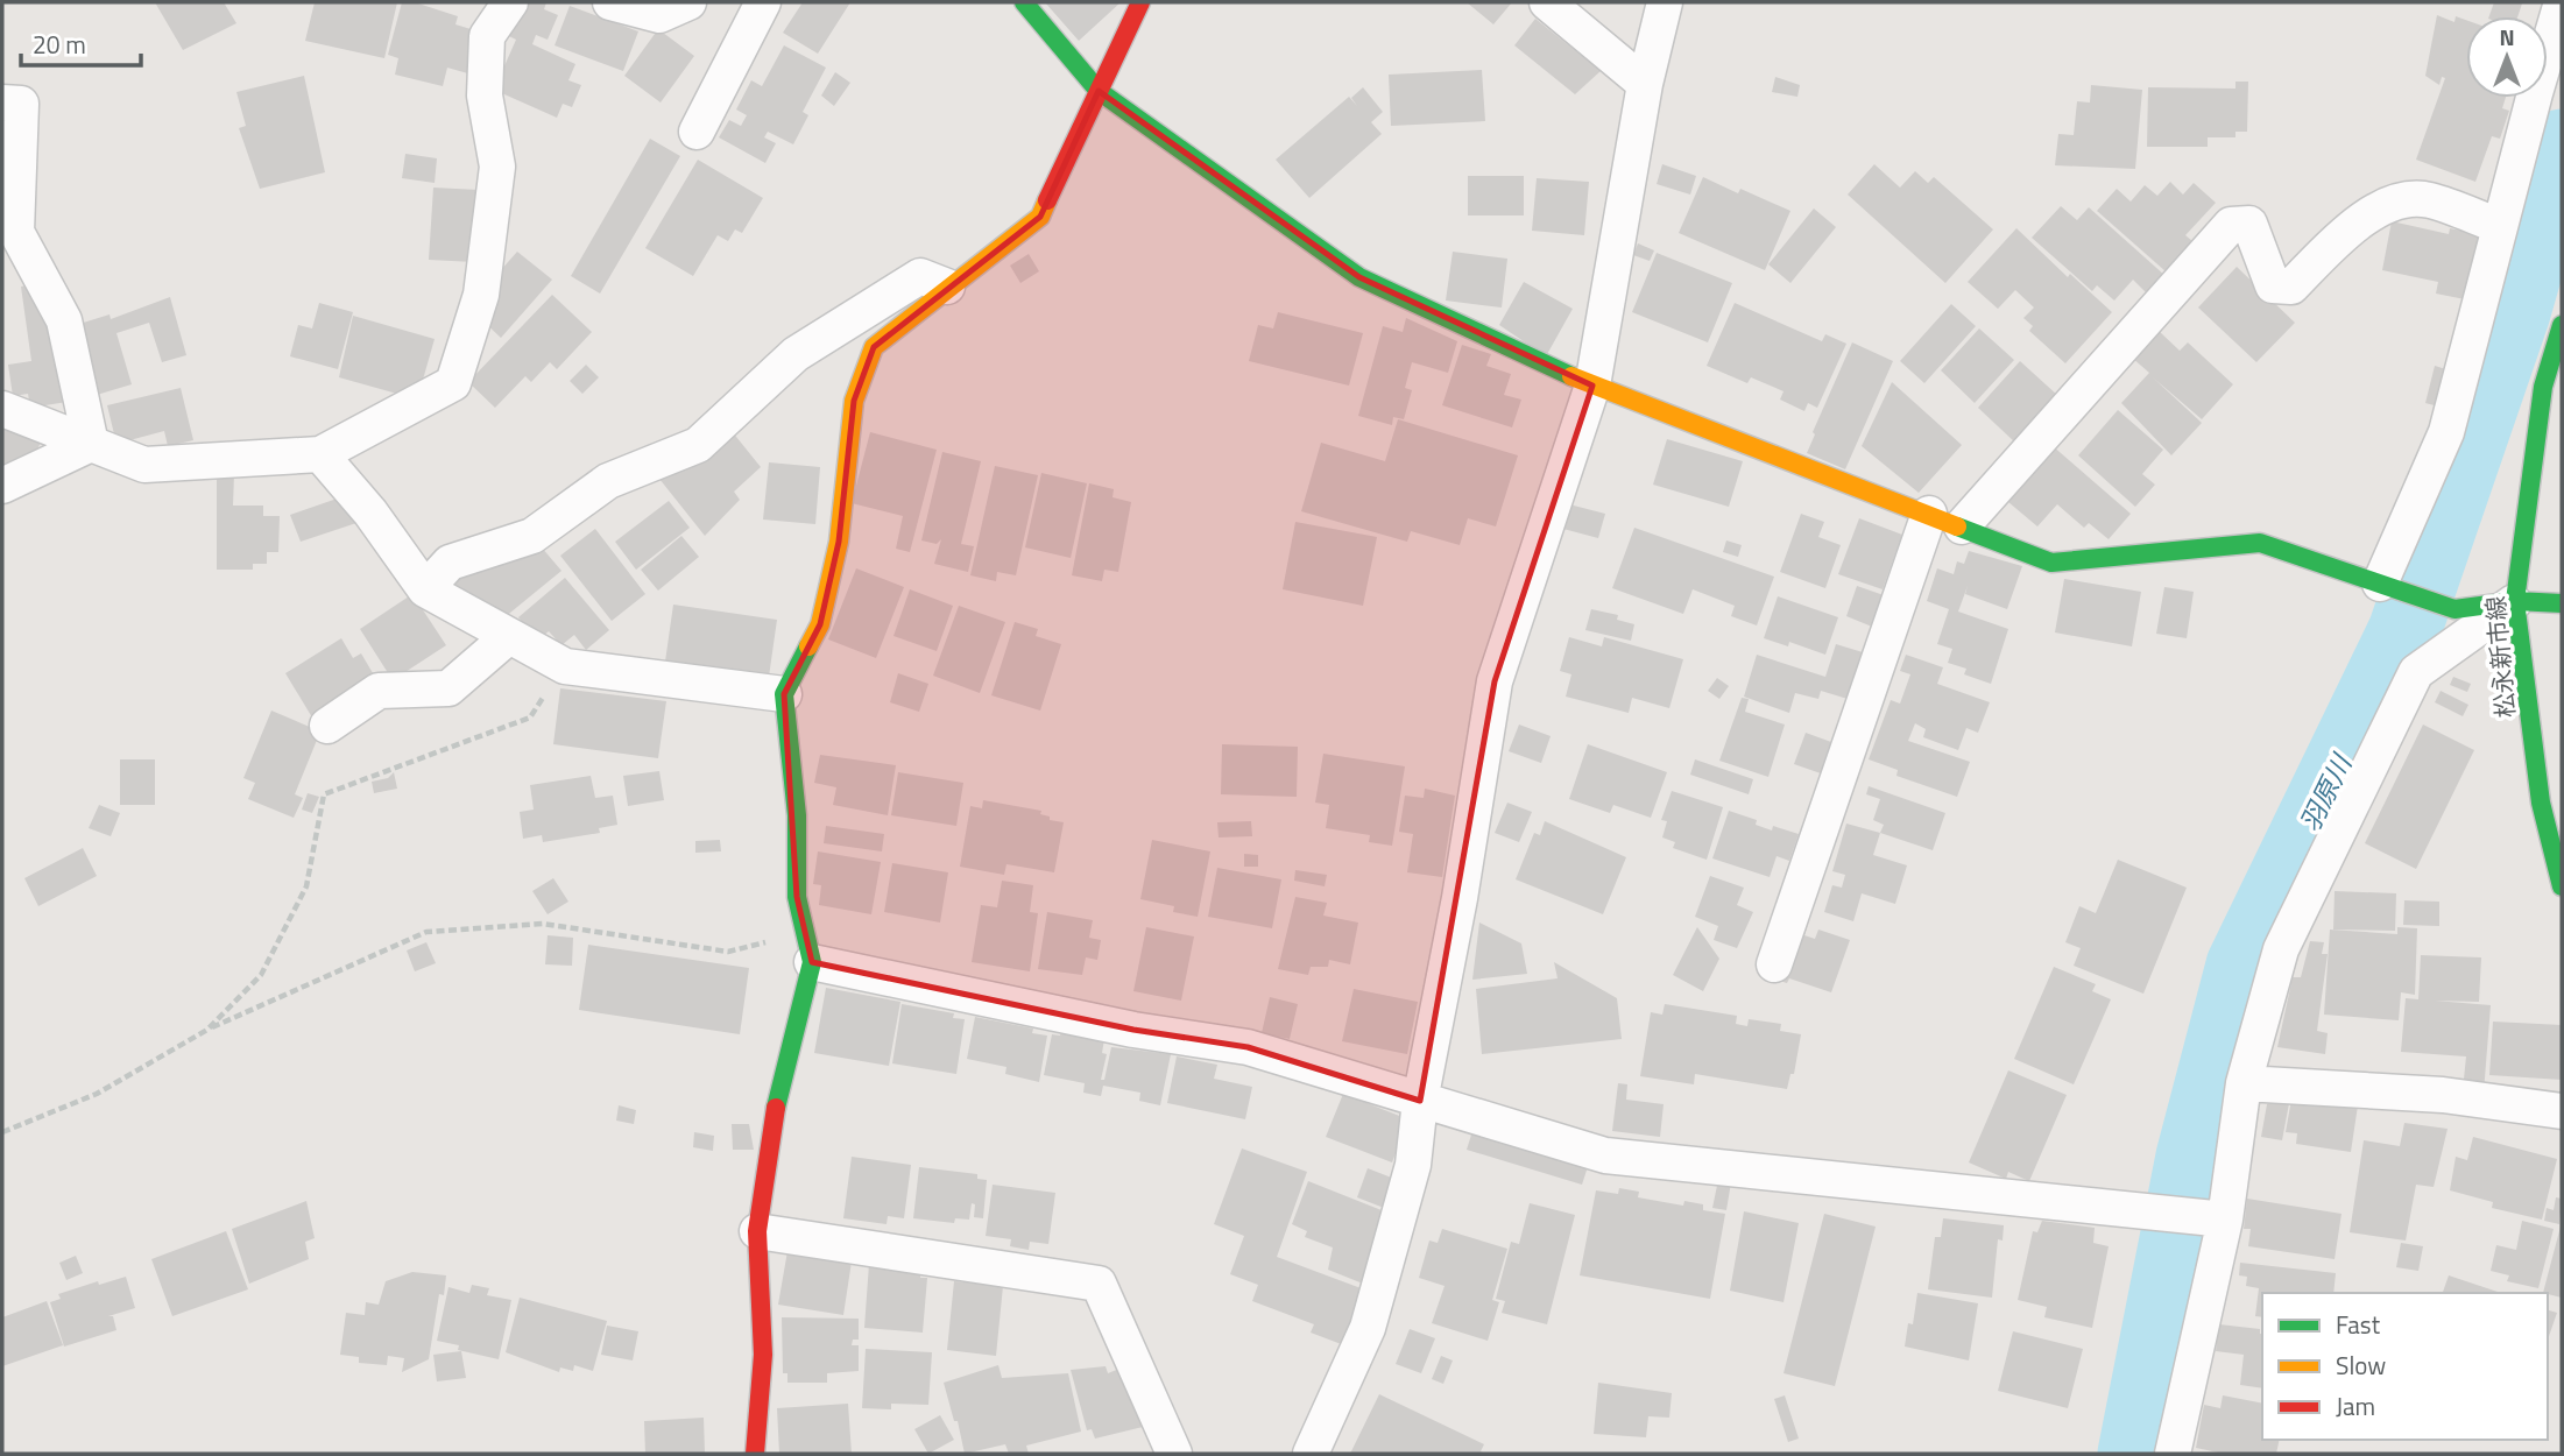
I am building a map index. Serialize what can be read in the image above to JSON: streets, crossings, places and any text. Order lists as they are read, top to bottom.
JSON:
{
  "streets": {
    "street": ["松永新市線"]
  },
  "water": ["羽原川"],
  "legend": ["Fast", "Slow", "Jam"],
  "scale_bar": "20 m",
  "north": "top"
}
